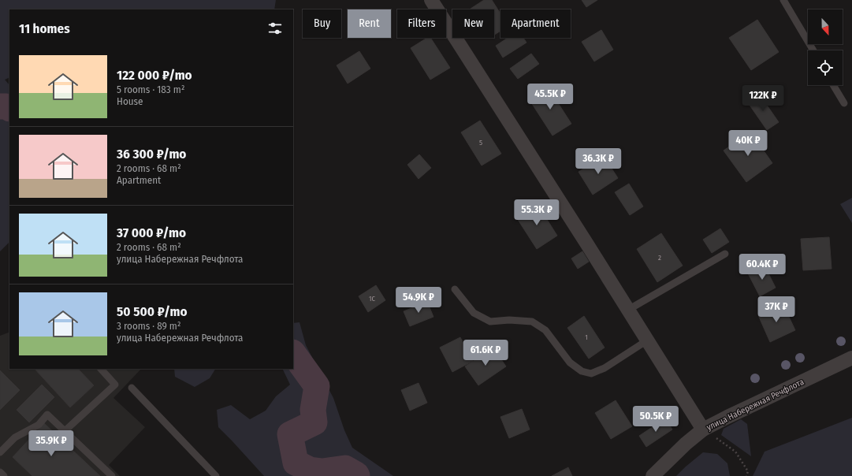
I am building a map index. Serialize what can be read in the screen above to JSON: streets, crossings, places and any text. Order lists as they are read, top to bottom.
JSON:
{
  "streets": {
    "street": ["улица Набережная Речфлота"]
  },
  "house_numbers": [
    "5",
    "2",
    "1С",
    "1"
  ],
  "north": "bottom",
  "page": {
    "chip": [
      "Buy",
      "Rent",
      "Filters",
      "New",
      "Apartment"
    ],
    "heading": "11 homes",
    "list": [
      {
        "name": "122 000 ₽/mo",
        "note": "5 rooms · 183 m² · House"
      },
      {
        "name": "36 300 ₽/mo",
        "note": "2 rooms · 68 m² · Apartment"
      },
      {
        "name": "37 000 ₽/mo",
        "note": "2 rooms · 68 m² · улица Набережная Речфлота"
      },
      {
        "name": "50 500 ₽/mo",
        "note": "3 rooms · 89 m² · улица Набережная Речфлота"
      }
    ],
    "price": [
      "45.5K ₽",
      "122K ₽",
      "40K ₽",
      "36.3K ₽",
      "55.3K ₽",
      "60.4K ₽",
      "54.9K ₽",
      "37K ₽",
      "61.6K ₽",
      "50.5K ₽",
      "35.9K ₽"
    ]
  }
}
